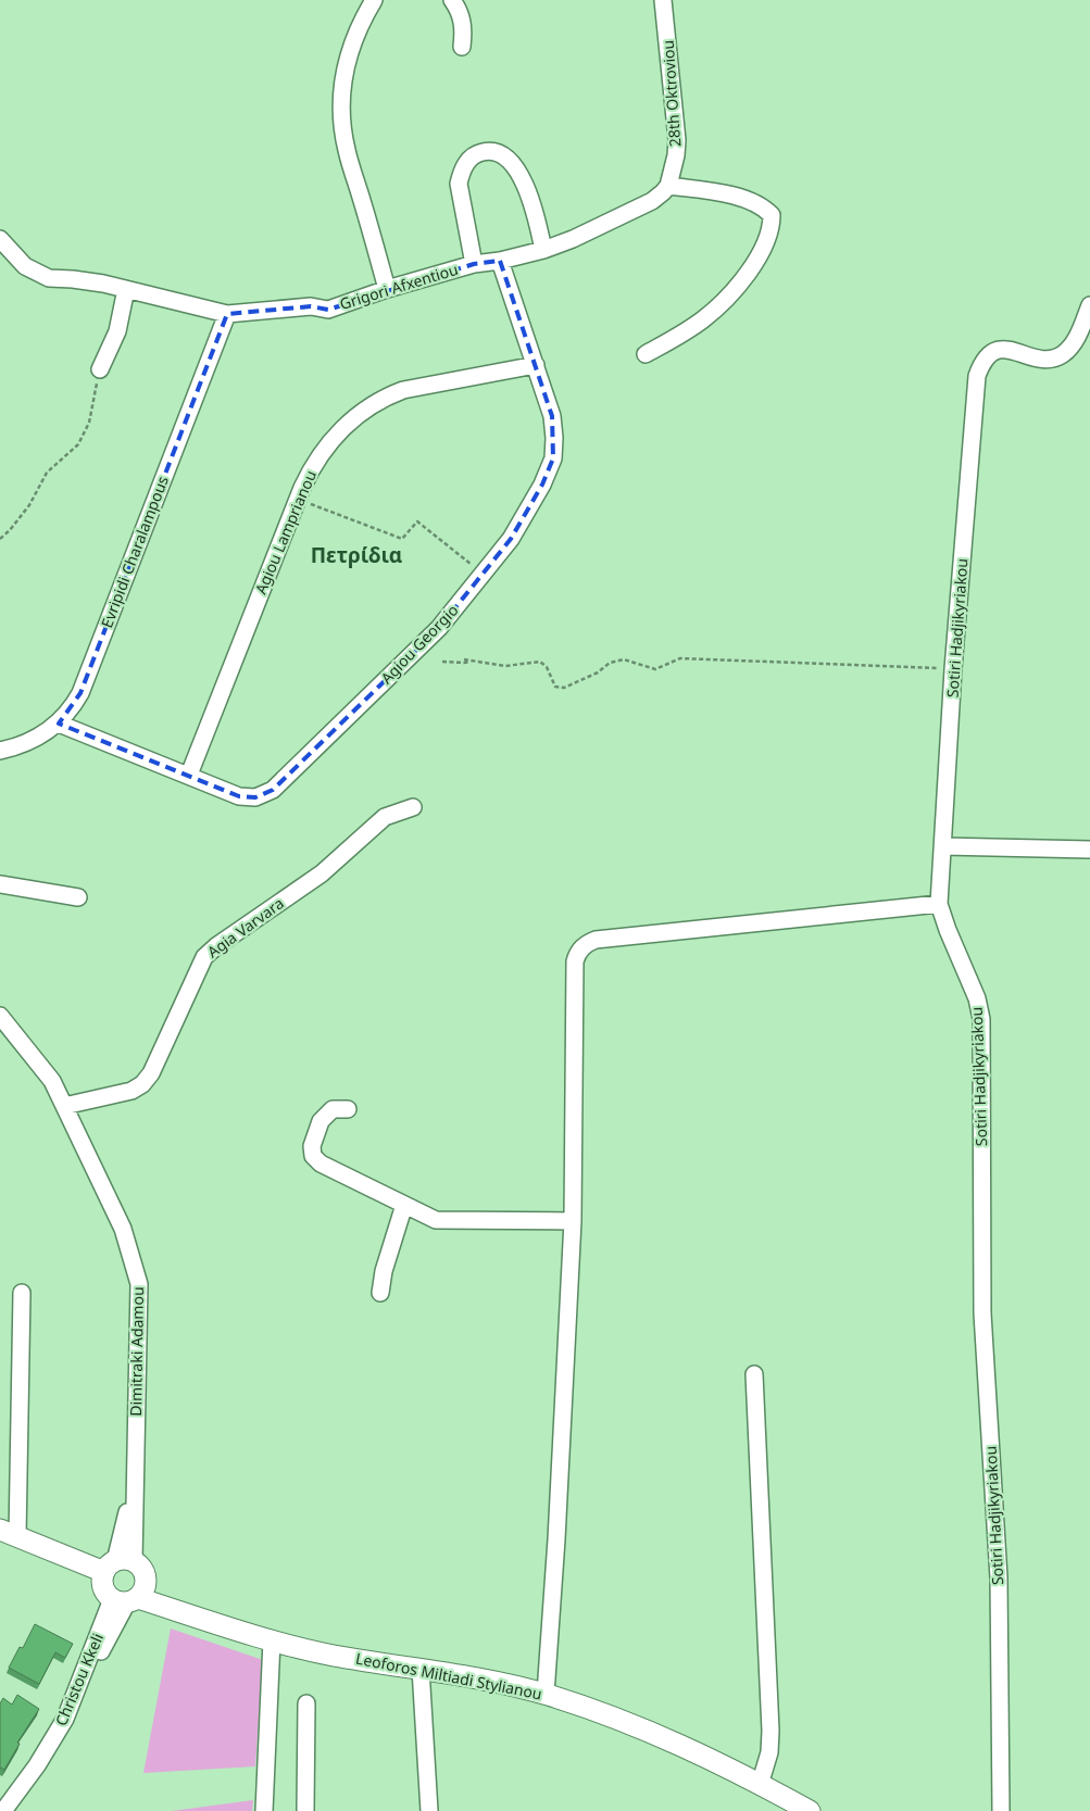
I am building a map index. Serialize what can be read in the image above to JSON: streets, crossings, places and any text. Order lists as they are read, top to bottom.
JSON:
{
  "streets": {
    "main road": ["Leoforos Miltiadi Stylianou"],
    "street": [
      "28th Oktroviou",
      "Grigori Afxentiou",
      "Agiou Lamprianou",
      "Evripidi Charalampous",
      "Sotiri Hadjikyriakou",
      "Agiou Georgio",
      "Agia Varvara",
      "Dimitraki Adamou",
      "Christou Kkeli"
    ]
  },
  "crossings": [
    ["28th Oktroviou", "Grigori Afxentiou"],
    ["Grigori Afxentiou", "Evripidi Charalampous"],
    ["Grigori Afxentiou", "Agiou Georgio"],
    ["Agiou Lamprianou", "Agiou Georgio"],
    ["Evripidi Charalampous", "Agiou Georgio"],
    ["Agia Varvara", "Dimitraki Adamou"],
    ["Dimitraki Adamou", "Leoforos Miltiadi Stylianou"],
    ["Dimitraki Adamou", "Christou Kkeli"],
    ["Leoforos Miltiadi Stylianou", "Christou Kkeli"]
  ],
  "districts": ["Πετρίδια"]
}
